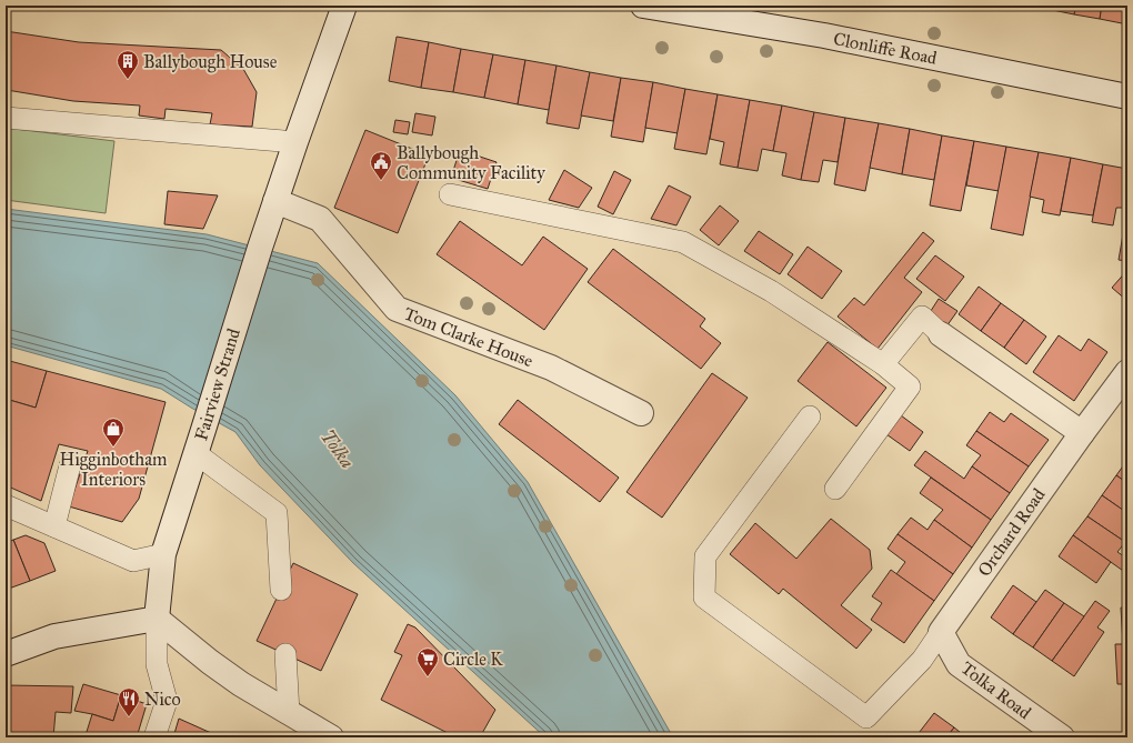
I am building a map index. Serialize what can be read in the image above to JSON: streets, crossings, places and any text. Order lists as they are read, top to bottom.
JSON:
{
  "streets": {
    "main road": [
      "Clonliffe Road",
      "Tom Clarke House",
      "Fairview Strand",
      "Orchard Road",
      "Tolka Road"
    ]
  },
  "crossings": [
    ["Tom Clarke House", "Fairview Strand"],
    ["Orchard Road", "Tolka Road"]
  ],
  "water": ["Tolka"],
  "places": {
    "building": ["Ballybough House"],
    "public building": ["Ballybough Community Facility"],
    "shop": ["Higginbotham Interiors"],
    "supermarket": ["Circle K"],
    "restaurant": ["Nico"]
  }
}
